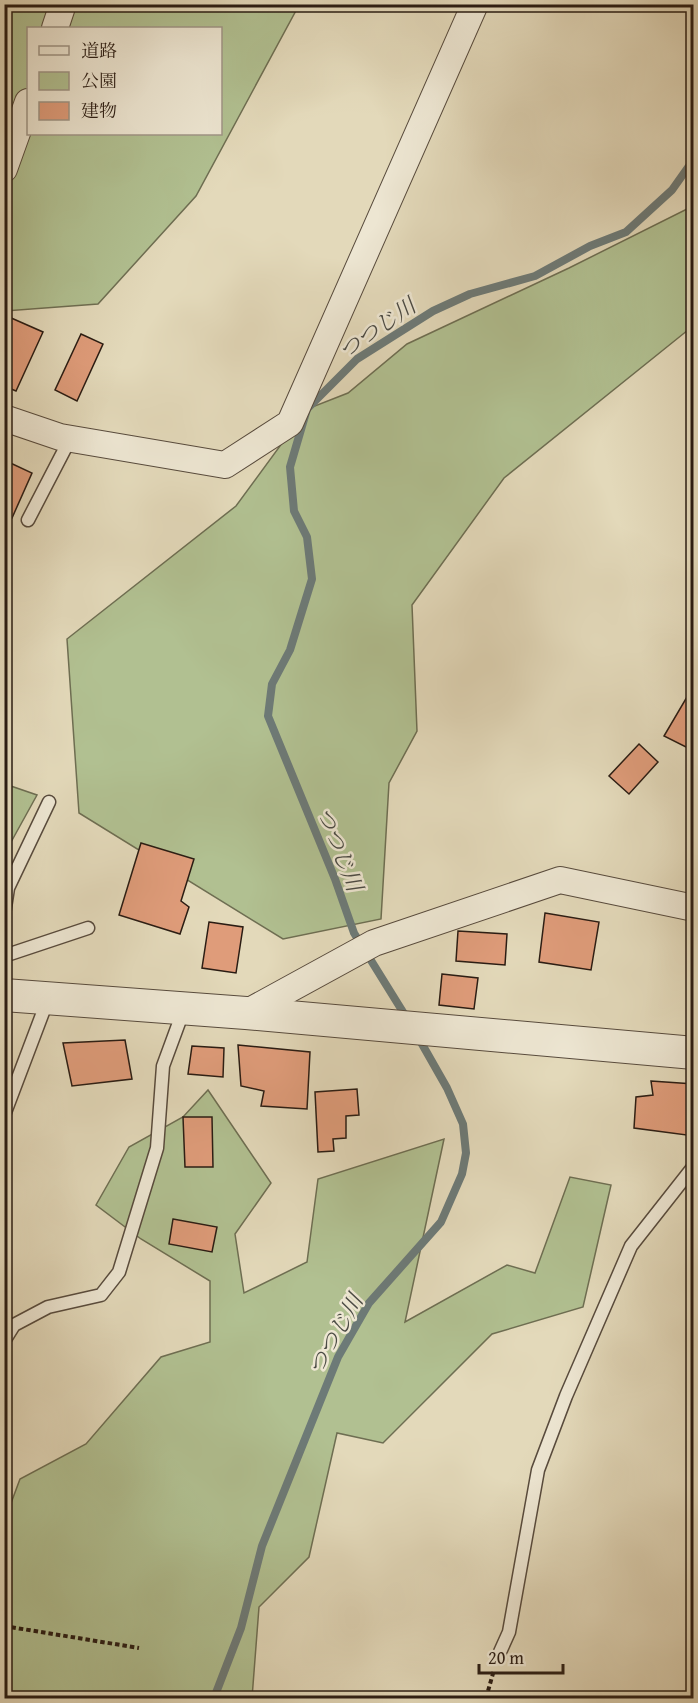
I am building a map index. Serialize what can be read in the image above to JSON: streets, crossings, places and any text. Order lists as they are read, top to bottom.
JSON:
{
  "water": ["つつじ川"],
  "legend": ["道路", "公園", "建物"],
  "scale_bar": "20 m"
}
